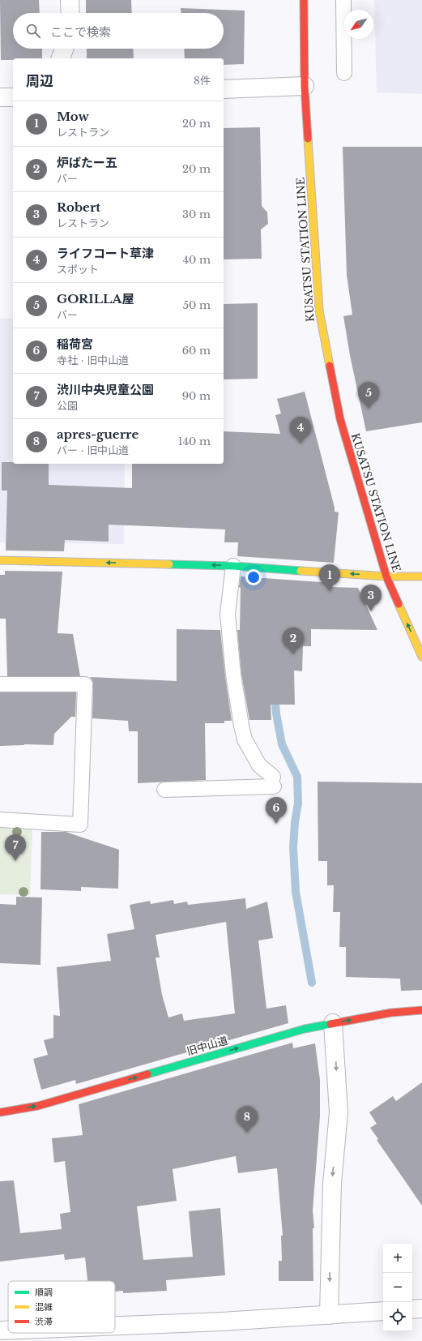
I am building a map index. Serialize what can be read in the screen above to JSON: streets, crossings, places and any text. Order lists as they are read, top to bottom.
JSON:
{
  "streets": {
    "street": ["KUSATSU STATION LINE", "旧中山道"]
  },
  "one_way": ["旧中山道"],
  "legend": ["順調", "混雑", "渋滞"],
  "north": "bottom left",
  "page": {
    "search": "ここで検索",
    "heading": ["周辺", "8件"],
    "list": [
      {
        "mark": "1",
        "name": "Mow",
        "note": "レストラン",
        "value": "20 m"
      },
      {
        "mark": "2",
        "name": "炉ばたー五",
        "note": "バー",
        "value": "20 m"
      },
      {
        "mark": "3",
        "name": "Robert",
        "note": "レストラン",
        "value": "30 m"
      },
      {
        "mark": "4",
        "name": "ライフコート草津",
        "note": "スポット",
        "value": "40 m"
      },
      {
        "mark": "5",
        "name": "GORILLA屋",
        "note": "バー",
        "value": "50 m"
      },
      {
        "mark": "6",
        "name": "稲荷宮",
        "note": "寺社 · 旧中山道",
        "value": "60 m"
      },
      {
        "mark": "7",
        "name": "渋川中央児童公園",
        "note": "公園",
        "value": "90 m"
      },
      {
        "mark": "8",
        "name": "apres-guerre",
        "note": "バー · 旧中山道",
        "value": "140 m"
      }
    ],
    "pins": [
      "5",
      "4",
      "1",
      "3",
      "2",
      "6",
      "7",
      "8"
    ],
    "map_buttons": ["+", "−"]
  }
}
